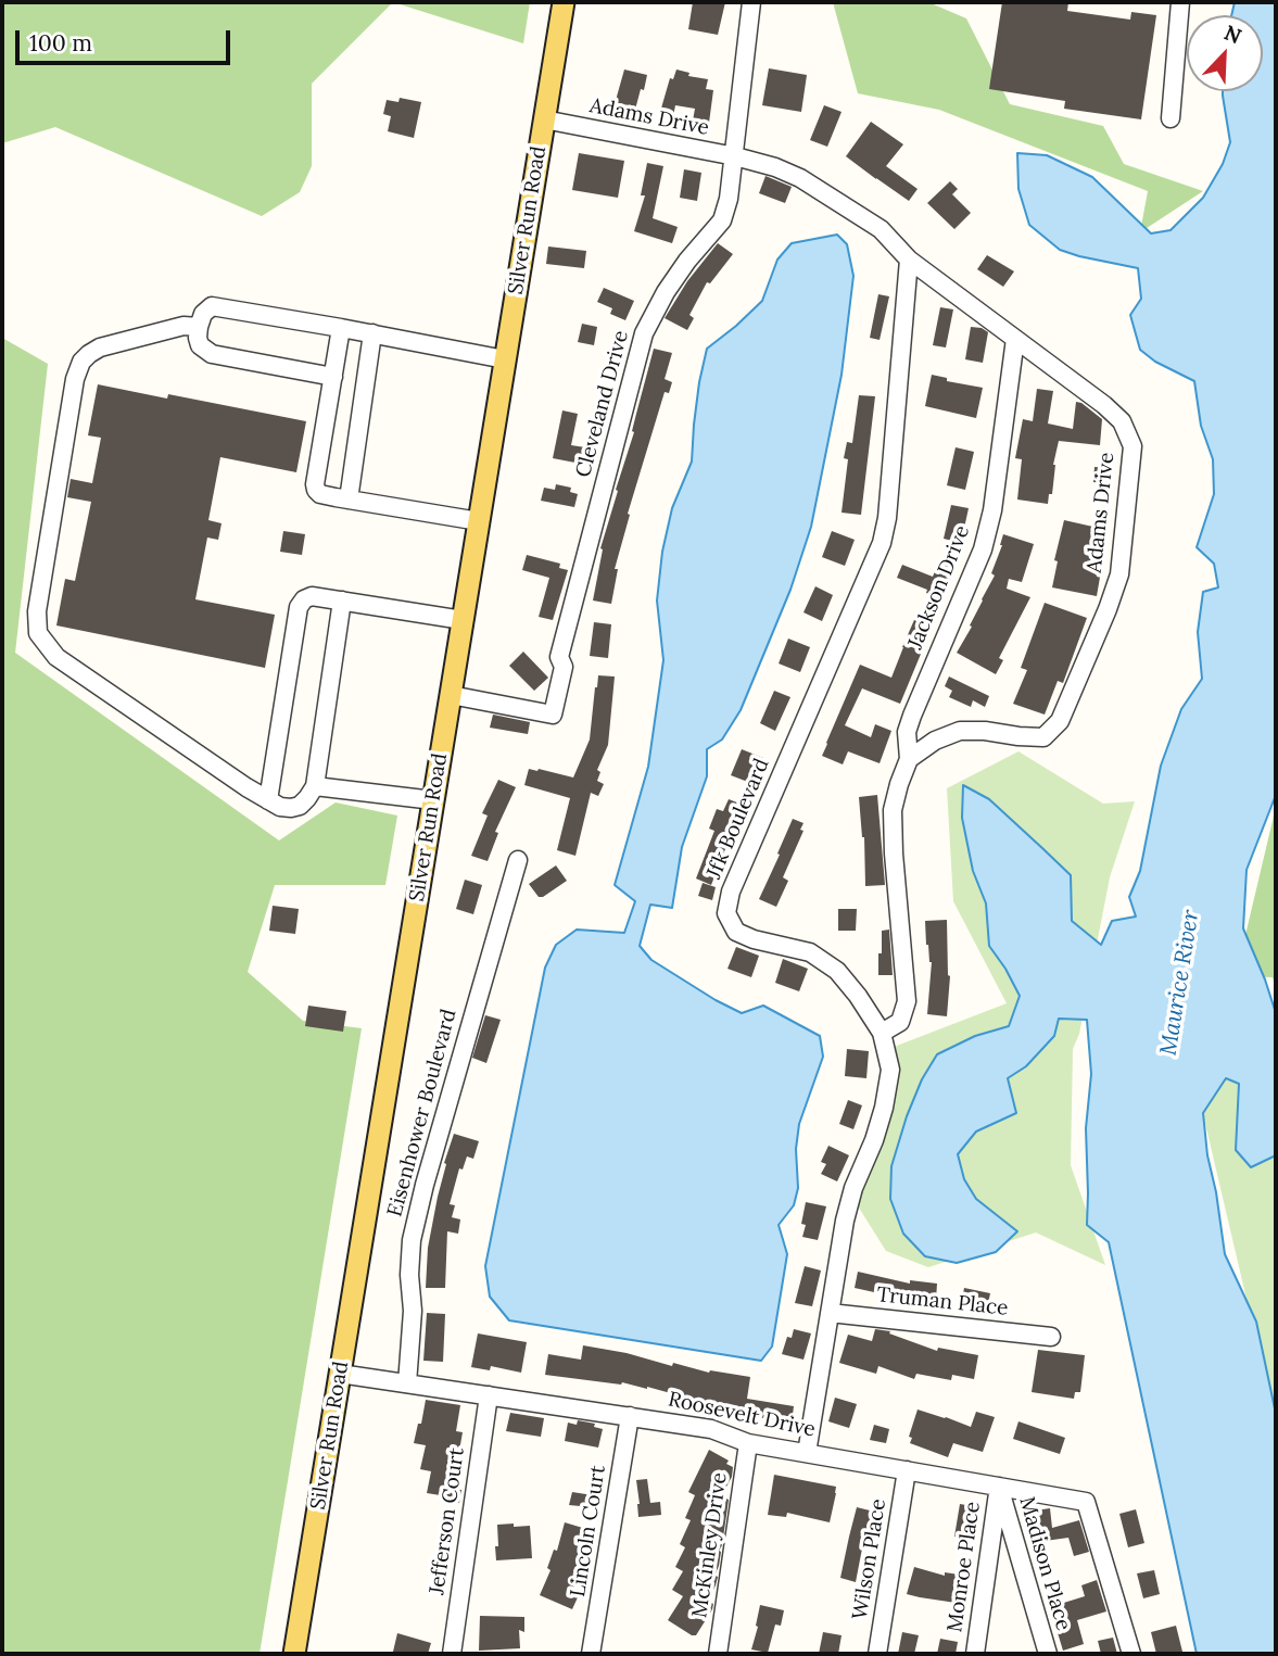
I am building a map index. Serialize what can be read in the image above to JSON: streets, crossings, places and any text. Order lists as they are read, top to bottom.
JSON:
{
  "streets": {
    "main road": ["Silver Run Road"],
    "street": [
      "Adams Drive",
      "Cleveland Drive",
      "Jackson Drive",
      "Jfk Boulevard",
      "Eisenhower Boulevard",
      "Truman Place",
      "Roosevelt Drive",
      "Jefferson Court",
      "Lincoln Court",
      "McKinley Drive",
      "Wilson Place",
      "Madison Place",
      "Monroe Place"
    ]
  },
  "crossings": [
    ["Adams Drive", "Silver Run Road"],
    ["Adams Drive", "Cleveland Drive"],
    ["Adams Drive", "Jackson Drive"],
    ["Adams Drive", "Jfk Boulevard"],
    ["Silver Run Road", "Cleveland Drive"],
    ["Silver Run Road", "Roosevelt Drive"],
    ["Jfk Boulevard", "Truman Place"],
    ["Jfk Boulevard", "Roosevelt Drive"],
    ["Eisenhower Boulevard", "Roosevelt Drive"],
    ["Roosevelt Drive", "Jefferson Court"],
    ["Roosevelt Drive", "Lincoln Court"],
    ["Roosevelt Drive", "McKinley Drive"],
    ["Roosevelt Drive", "Wilson Place"],
    ["Roosevelt Drive", "Madison Place"],
    ["Roosevelt Drive", "Monroe Place"],
    ["Madison Place", "Monroe Place"]
  ],
  "water": ["Maurice River"],
  "scale_bar": "100 m",
  "north": "top right"
}
